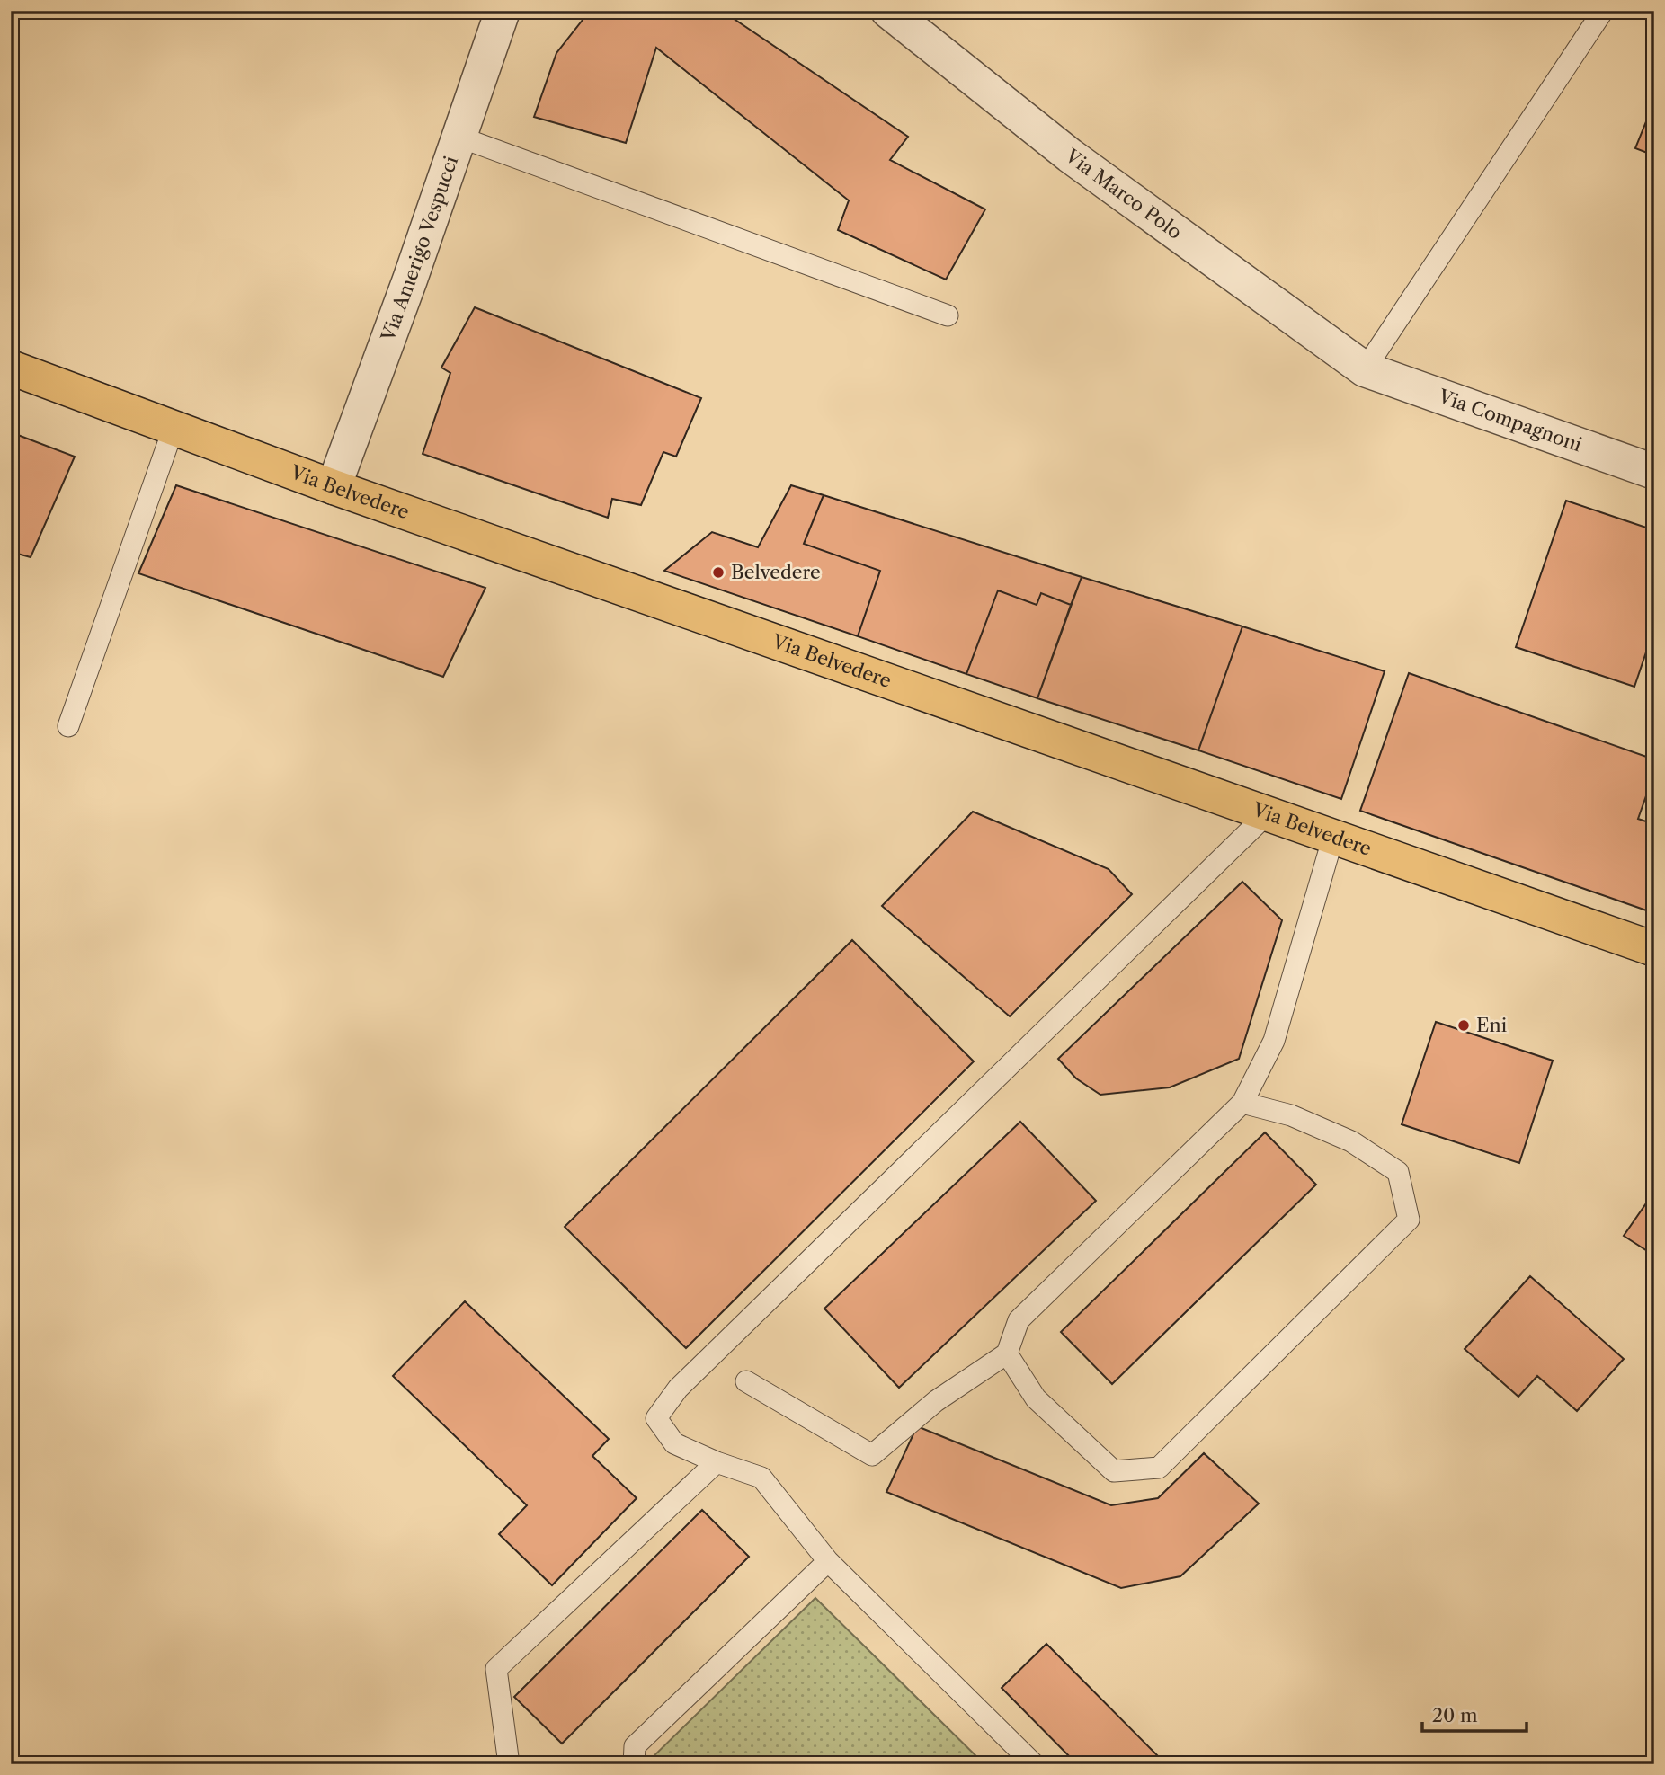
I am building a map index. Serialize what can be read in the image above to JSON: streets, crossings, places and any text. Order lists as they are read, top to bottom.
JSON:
{
  "streets": {
    "main road": ["Via Belvedere"],
    "street": ["Via Marco Polo", "Via Amerigo Vespucci", "Via Compagnoni"]
  },
  "crossings": [
    ["Via Marco Polo", "Via Compagnoni"],
    ["Via Amerigo Vespucci", "Via Belvedere"]
  ],
  "places": ["Belvedere", "Eni"],
  "scale_bar": "20 m"
}
